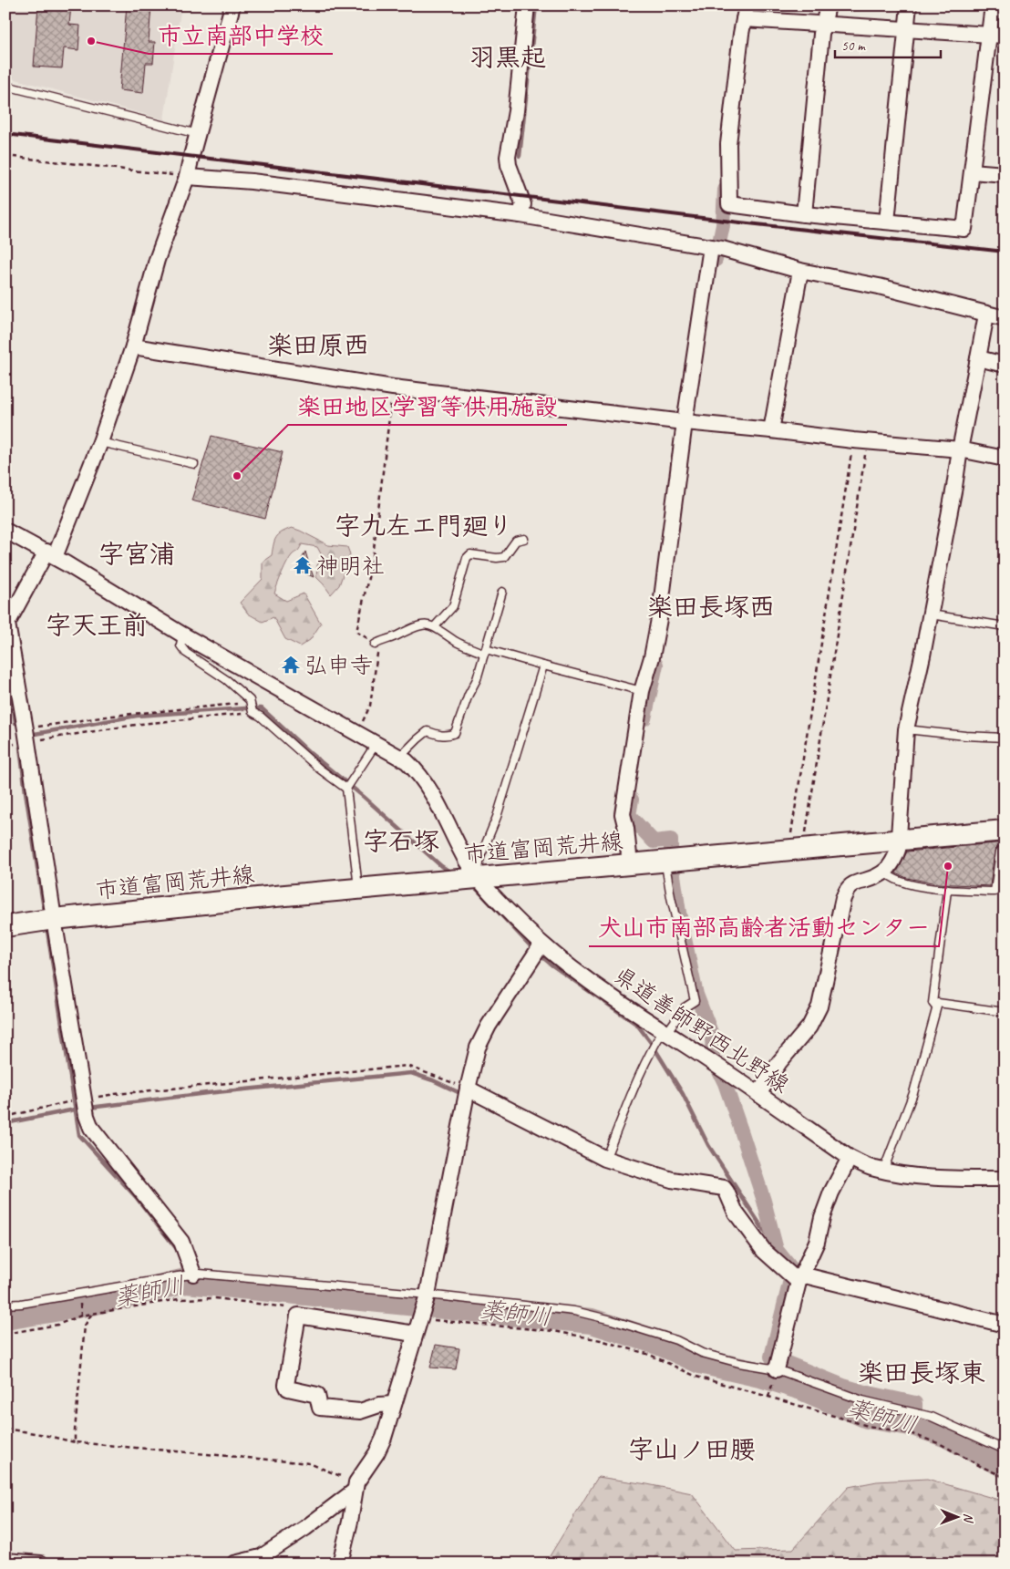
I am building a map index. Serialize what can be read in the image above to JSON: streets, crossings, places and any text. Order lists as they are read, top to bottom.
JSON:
{
  "streets": {
    "street": ["市道富岡荒井線", "県道善師野西北野線"]
  },
  "crossings": [
    ["市道富岡荒井線", "県道善師野西北野線"]
  ],
  "districts": [
    "羽黒起",
    "楽田原西",
    "字九左エ門廻り",
    "字宮浦",
    "楽田長塚西",
    "字天王前",
    "字石塚",
    "楽田長塚東",
    "字山ノ田腰"
  ],
  "water": ["薬師川"],
  "places": {
    "other": ["市立南部中学校", "楽田地区学習等供用施設", "犬山市南部高齢者活動センター"],
    "temple": ["神明社", "弘申寺"]
  },
  "scale_bar": "50 m",
  "north": "right"
}
